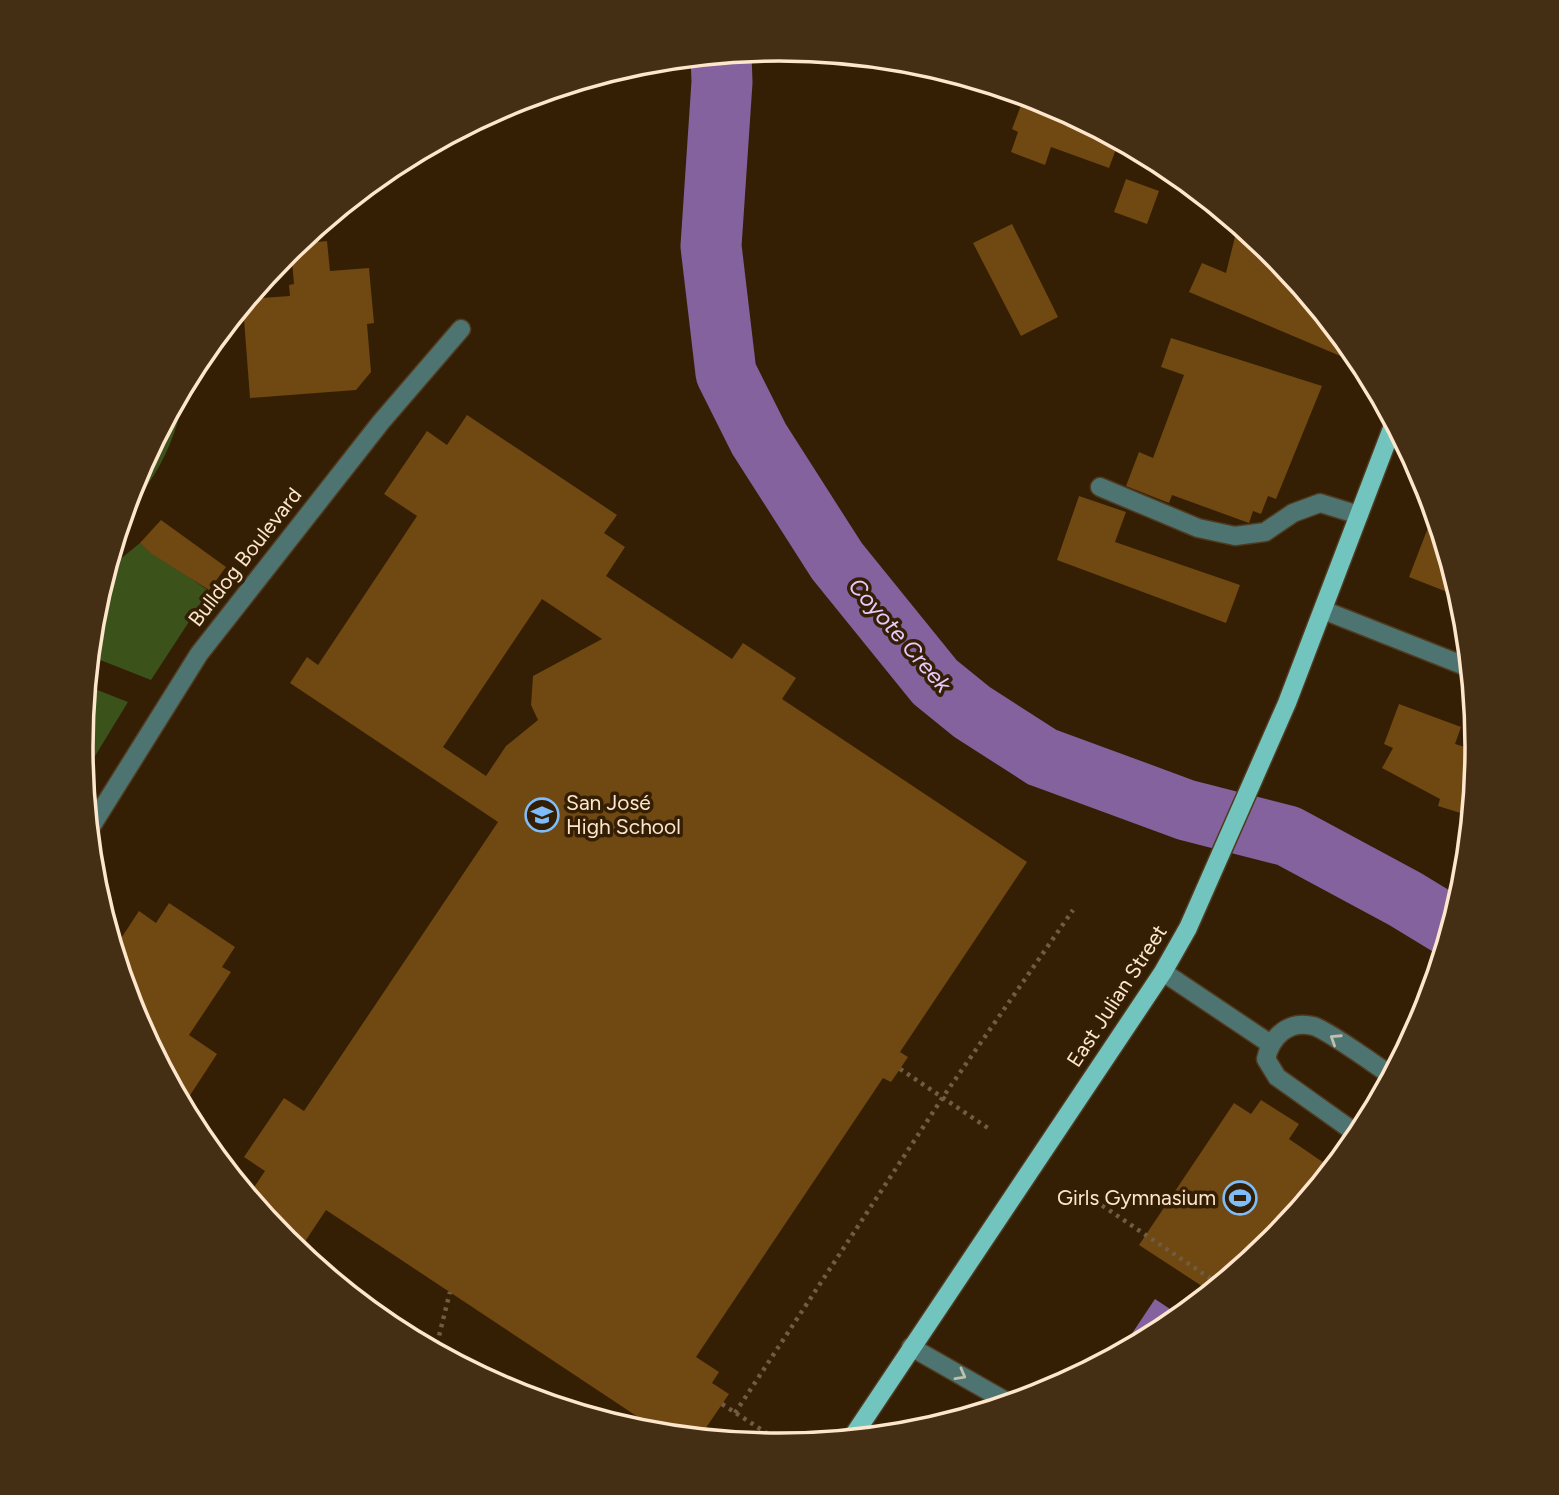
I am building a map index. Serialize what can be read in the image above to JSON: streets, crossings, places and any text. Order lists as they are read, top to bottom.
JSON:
{
  "streets": {
    "main road": ["East Julian Street"],
    "street": ["Bulldog Boulevard"]
  },
  "water": ["Coyote Creek"],
  "places": {
    "school or university": ["San José High School"],
    "sports": ["Girls Gymnasium"]
  }
}
